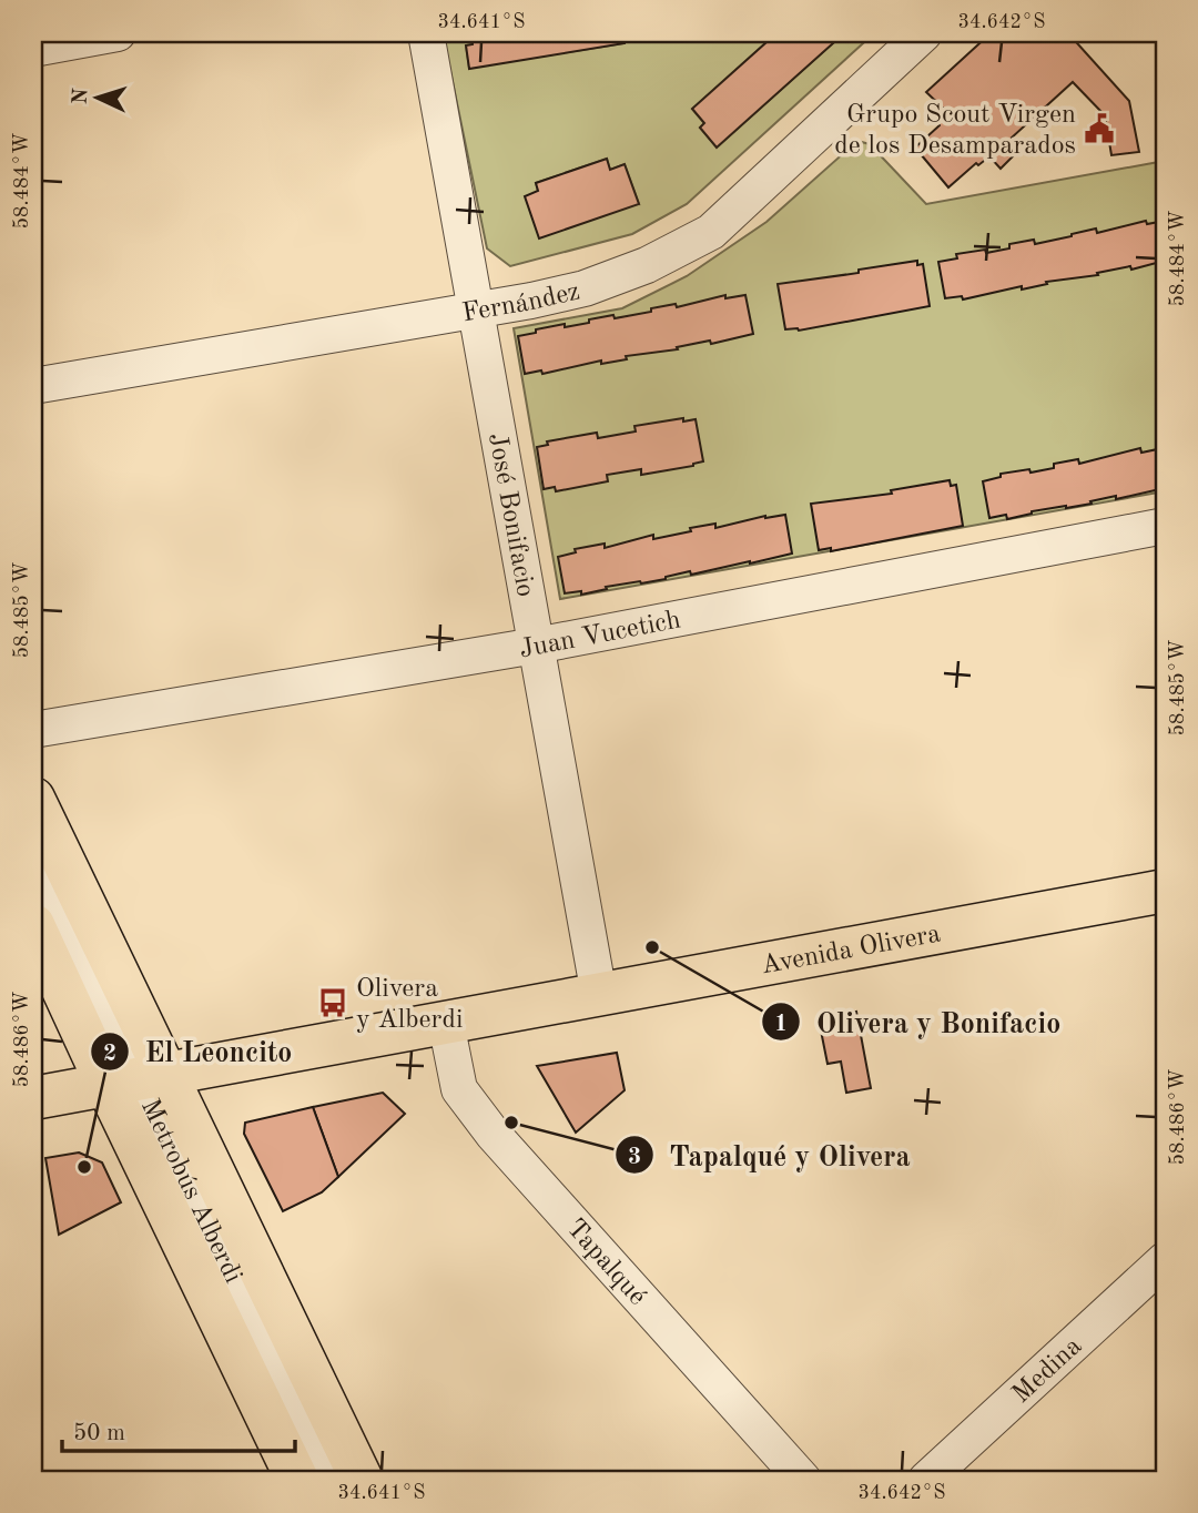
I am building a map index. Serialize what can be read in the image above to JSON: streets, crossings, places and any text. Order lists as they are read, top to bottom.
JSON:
{
  "streets": {
    "main road": ["Avenida Olivera"],
    "street": [
      "Fernández",
      "José Bonifacio",
      "Juan Vucetich",
      "Metrobús Alberdi",
      "Tapalqué",
      "Medina"
    ]
  },
  "crossings": [
    ["Fernández", "José Bonifacio"],
    ["José Bonifacio", "Juan Vucetich"],
    ["José Bonifacio", "Avenida Olivera"],
    ["Avenida Olivera", "Metrobús Alberdi"],
    ["Avenida Olivera", "Tapalqué"]
  ],
  "places": {
    "public building": ["Grupo Scout Virgen de los Desamparados"],
    "other": ["Olivera y Bonifacio", "Tapalqué y Olivera", "El Leoncito"],
    "bus stop": ["Olivera y Alberdi"]
  },
  "scale_bar": "50 m",
  "north": "left",
  "coordinates": [
    "34.641°S",
    "34.642°S",
    "58.484°W",
    "58.485°W",
    "58.486°W"
  ]
}
